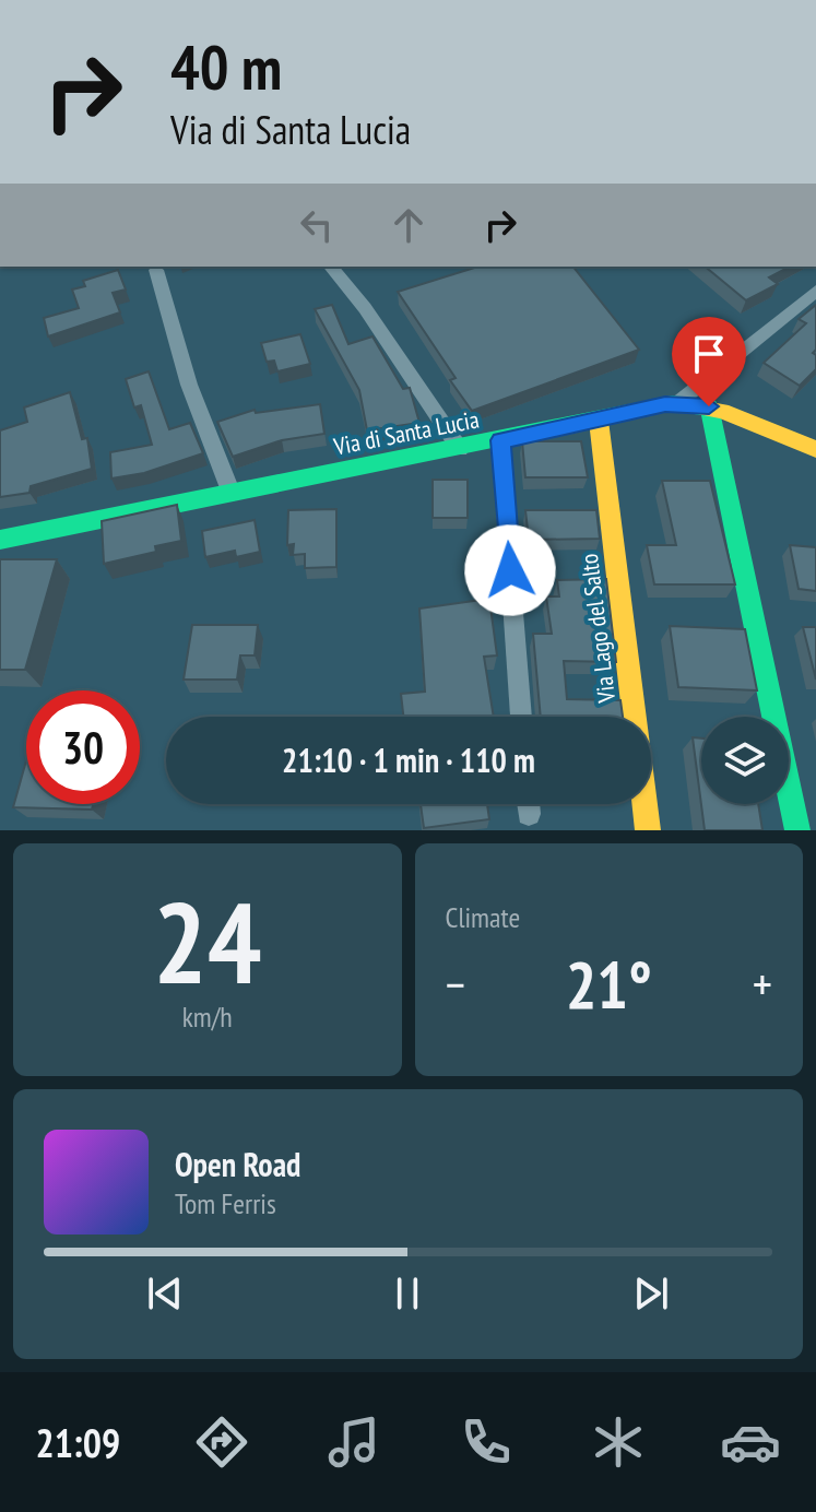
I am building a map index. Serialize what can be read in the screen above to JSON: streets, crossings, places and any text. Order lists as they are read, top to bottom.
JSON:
{
  "streets": {
    "street": ["Via di Santa Lucia", "Via Lago del Salto"]
  },
  "crossings": [
    ["Via di Santa Lucia", "Via Lago del Salto"]
  ],
  "page": {
    "turn": ["40 m", "Via di Santa Lucia"],
    "limit": "30",
    "trip": "21:10 · 1 min · 110 m",
    "tile": [
      ["24", "km/h"],
      "Climate"
    ],
    "heat": ["−", "21°", "+"],
    "song": ["Open Road", "Tom Ferris"],
    "tabs": "21:09"
  }
}
